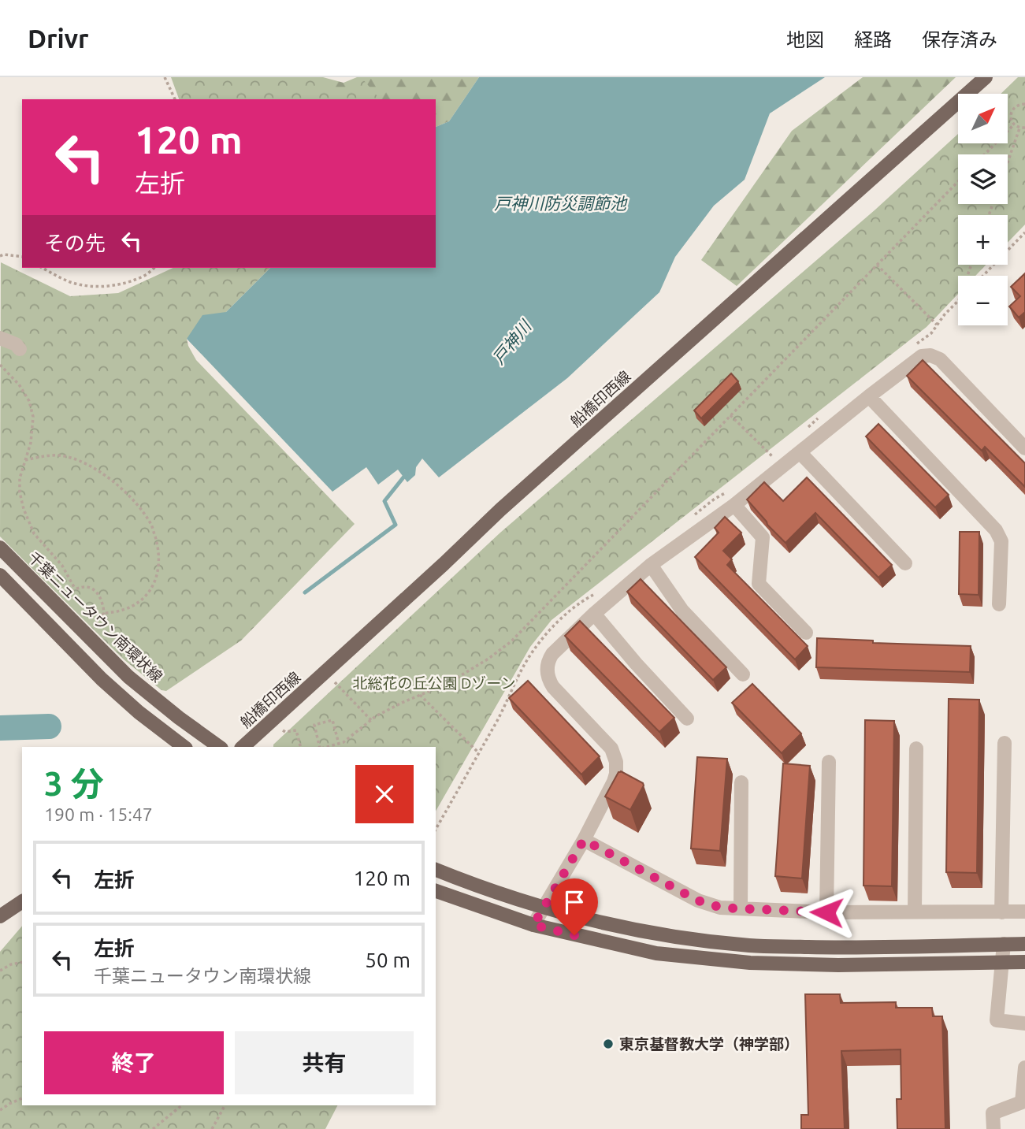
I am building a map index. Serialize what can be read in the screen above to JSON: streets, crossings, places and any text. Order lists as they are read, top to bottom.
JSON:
{
  "streets": {
    "main road": ["船橋印西線", "千葉ニュータウン南環状線"]
  },
  "water": ["戸神川防災調節池", "戸神川"],
  "parks": ["北総花の丘公園 Dゾーン"],
  "places": ["東京基督教大学（神学部）"],
  "north": "top right",
  "page": {
    "header": "Drivr",
    "nav": ["地図", "経路", "保存済み"],
    "map_buttons": ["+", "−"],
    "turn": ["120 m", "左折"],
    "then": "その先",
    "heading": ["3 分", "190 m · 15:47"],
    "list": [
      {
        "name": "左折",
        "value": "120 m"
      },
      {
        "name": "左折",
        "note": "千葉ニュータウン南環状線",
        "value": "50 m"
      }
    ],
    "buttons": ["終了", "共有"]
  }
}
